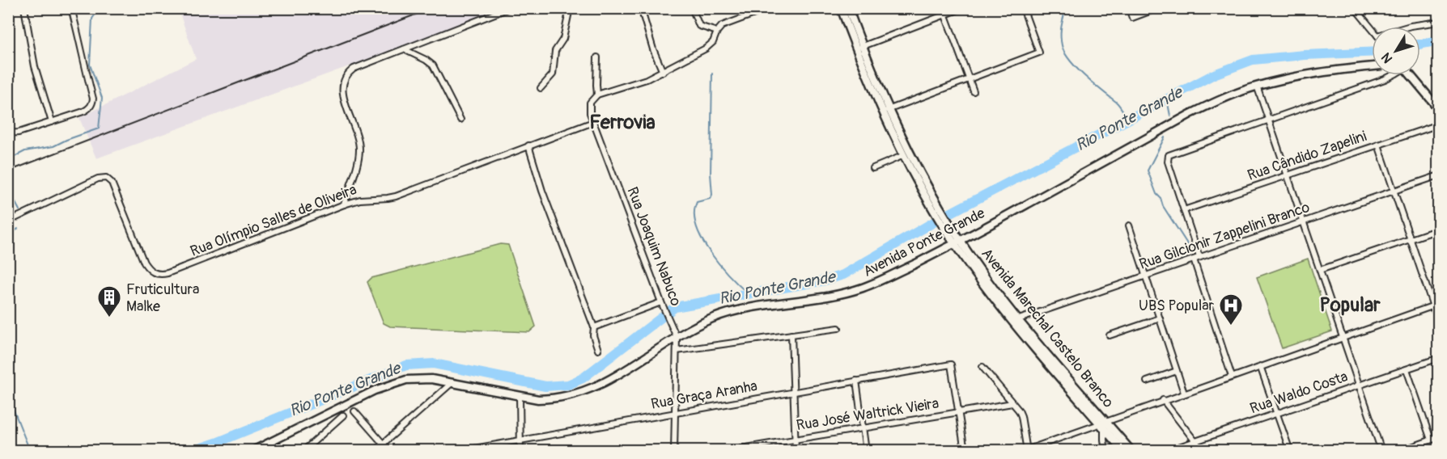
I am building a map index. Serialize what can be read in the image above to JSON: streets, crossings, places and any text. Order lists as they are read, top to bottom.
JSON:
{
  "streets": {
    "street": [
      "Rua Cândido Zapelini",
      "Rua Olímpio Salles de Oliveira",
      "Rua Gilcionir Zappelini Branco",
      "Avenida Ponte Grande",
      "Rua Joaquim Nabuco",
      "Avenida Marechal Castelo Branco",
      "Rua Waldo Costa",
      "Rua Graça Aranha",
      "Rua José Waltrick Vieira"
    ]
  },
  "crossings": [
    ["Rua Olímpio Salles de Oliveira", "Rua Joaquim Nabuco"],
    ["Rua Gilcionir Zappelini Branco", "Avenida Marechal Castelo Branco"],
    ["Avenida Ponte Grande", "Rua Joaquim Nabuco"],
    ["Avenida Ponte Grande", "Avenida Marechal Castelo Branco"],
    ["Rua Joaquim Nabuco", "Rua Graça Aranha"],
    ["Rua Graça Aranha", "Rua José Waltrick Vieira"]
  ],
  "districts": ["Ferrovia", "Popular"],
  "water": ["Rio Ponte Grande"],
  "places": {
    "building": ["Fruticultura Malke"],
    "hospital": ["UBS Popular"]
  },
  "north": "bottom left"
}
